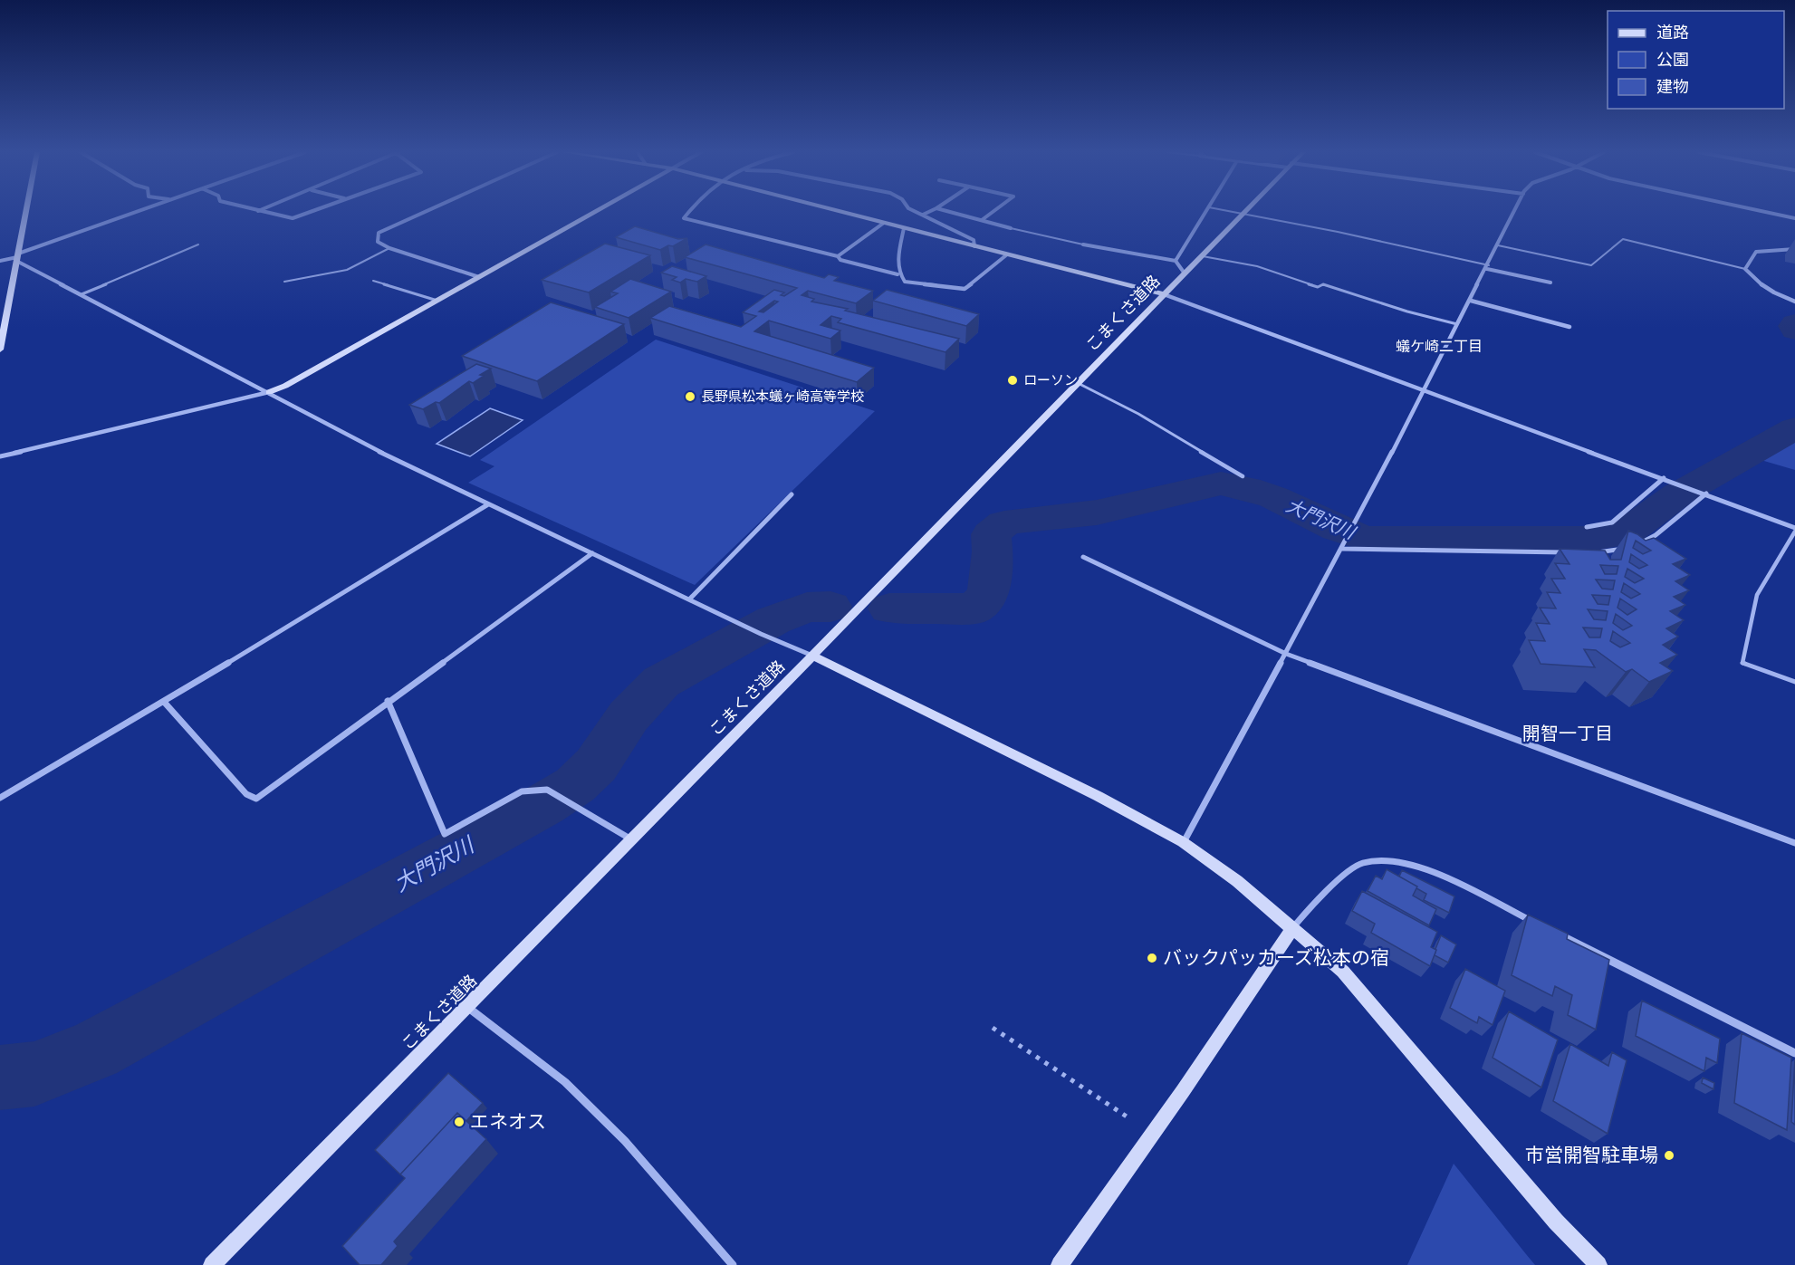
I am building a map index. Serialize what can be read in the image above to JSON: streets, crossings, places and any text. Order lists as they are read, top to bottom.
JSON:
{
  "streets": {
    "street": ["こまくさ道路"]
  },
  "districts": ["蟻ケ崎二丁目", "開智一丁目"],
  "water": ["大門沢川"],
  "places": [
    "ローソン",
    "長野県松本蟻ヶ崎高等学校",
    "バックパッカーズ松本の宿",
    "エネオス",
    "市営開智駐車場"
  ],
  "legend": ["道路", "公園", "建物"]
}
